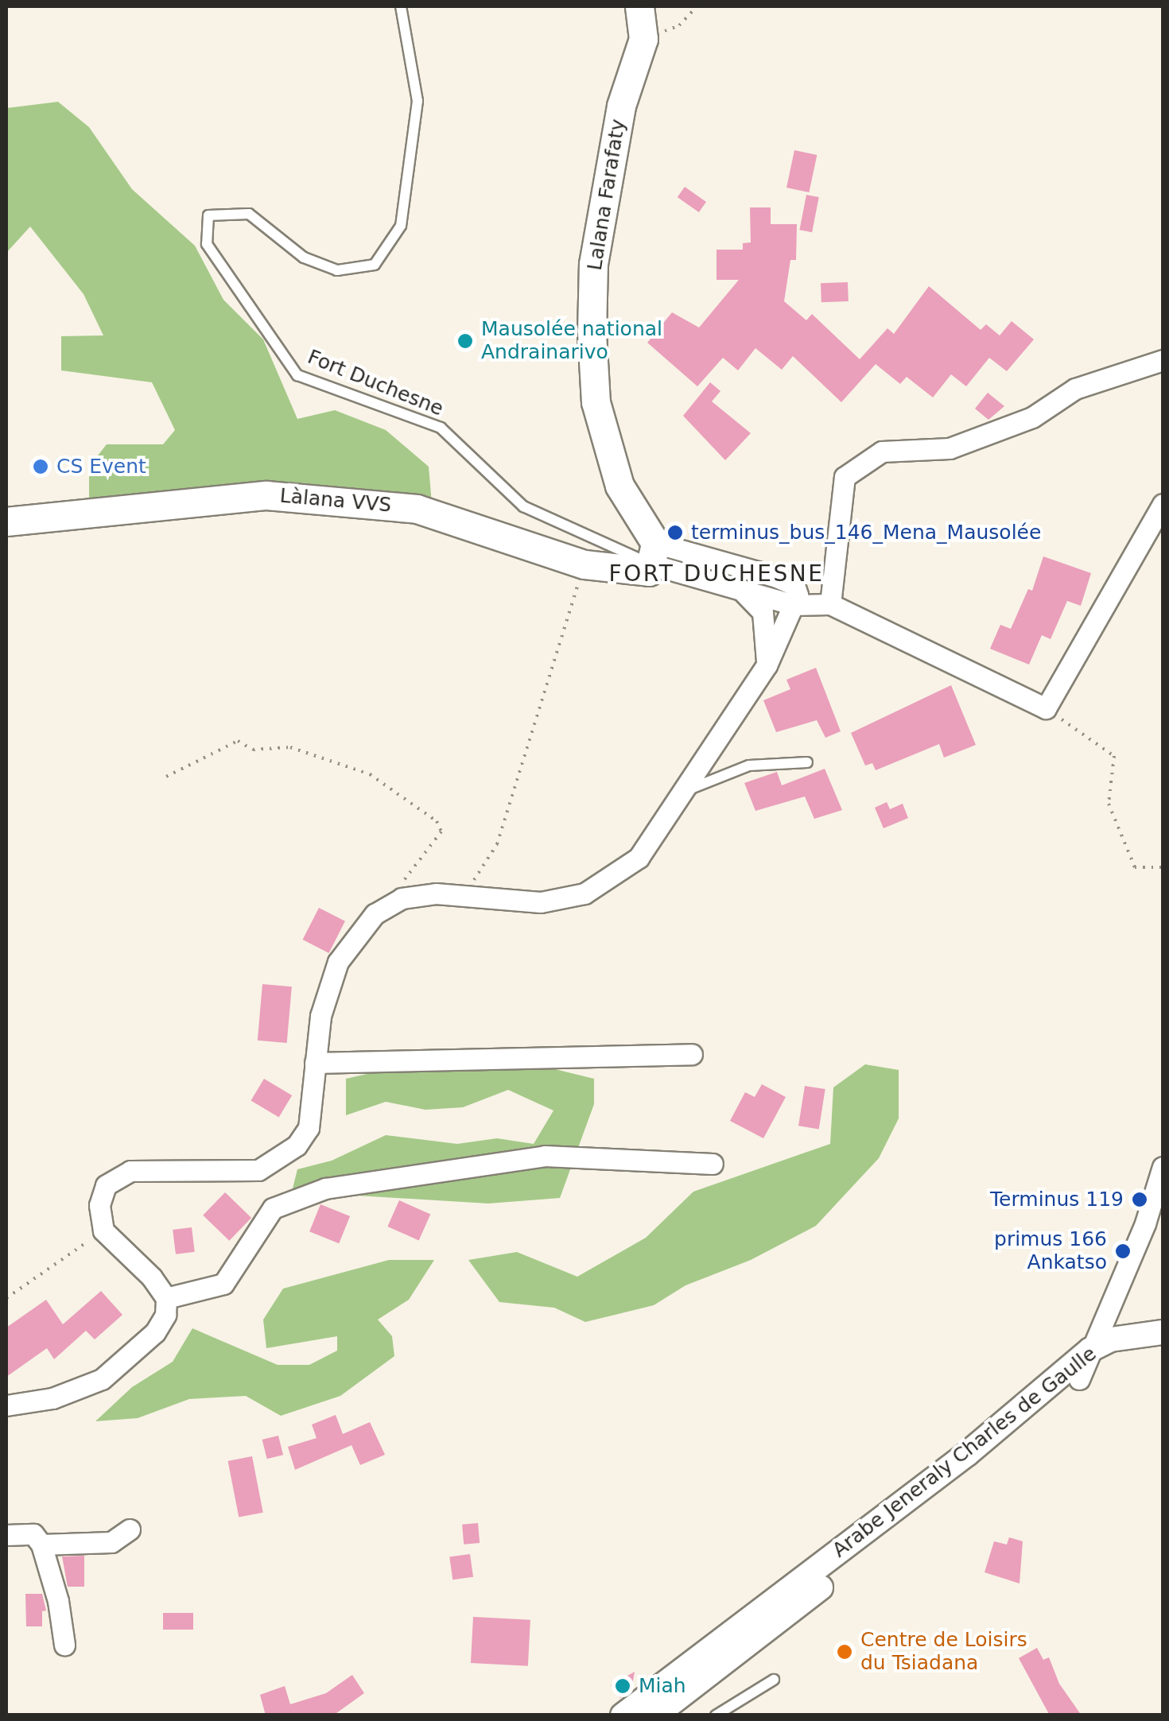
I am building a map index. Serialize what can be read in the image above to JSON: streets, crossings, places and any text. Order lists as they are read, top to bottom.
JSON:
{
  "streets": {
    "main road": ["Lalana Farafaty", "Làlana VVS"],
    "street": ["Arabe Jeneraly Charles de Gaulle"],
    "lane": ["Fort Duchesne"]
  },
  "crossings": [
    ["Lalana Farafaty", "Fort Duchesne"],
    ["Lalana Farafaty", "Làlana VVS"],
    ["Fort Duchesne", "Làlana VVS"]
  ],
  "districts": ["FORT DUCHESNE"],
  "places": [
    "Mausolée national Andrainarivo",
    "CS Event",
    "terminus_bus_146_Mena_Mausolée",
    "Terminus 119",
    "primus 166 Ankatso",
    "Centre de Loisirs du Tsiadana",
    "Miah"
  ]
}
